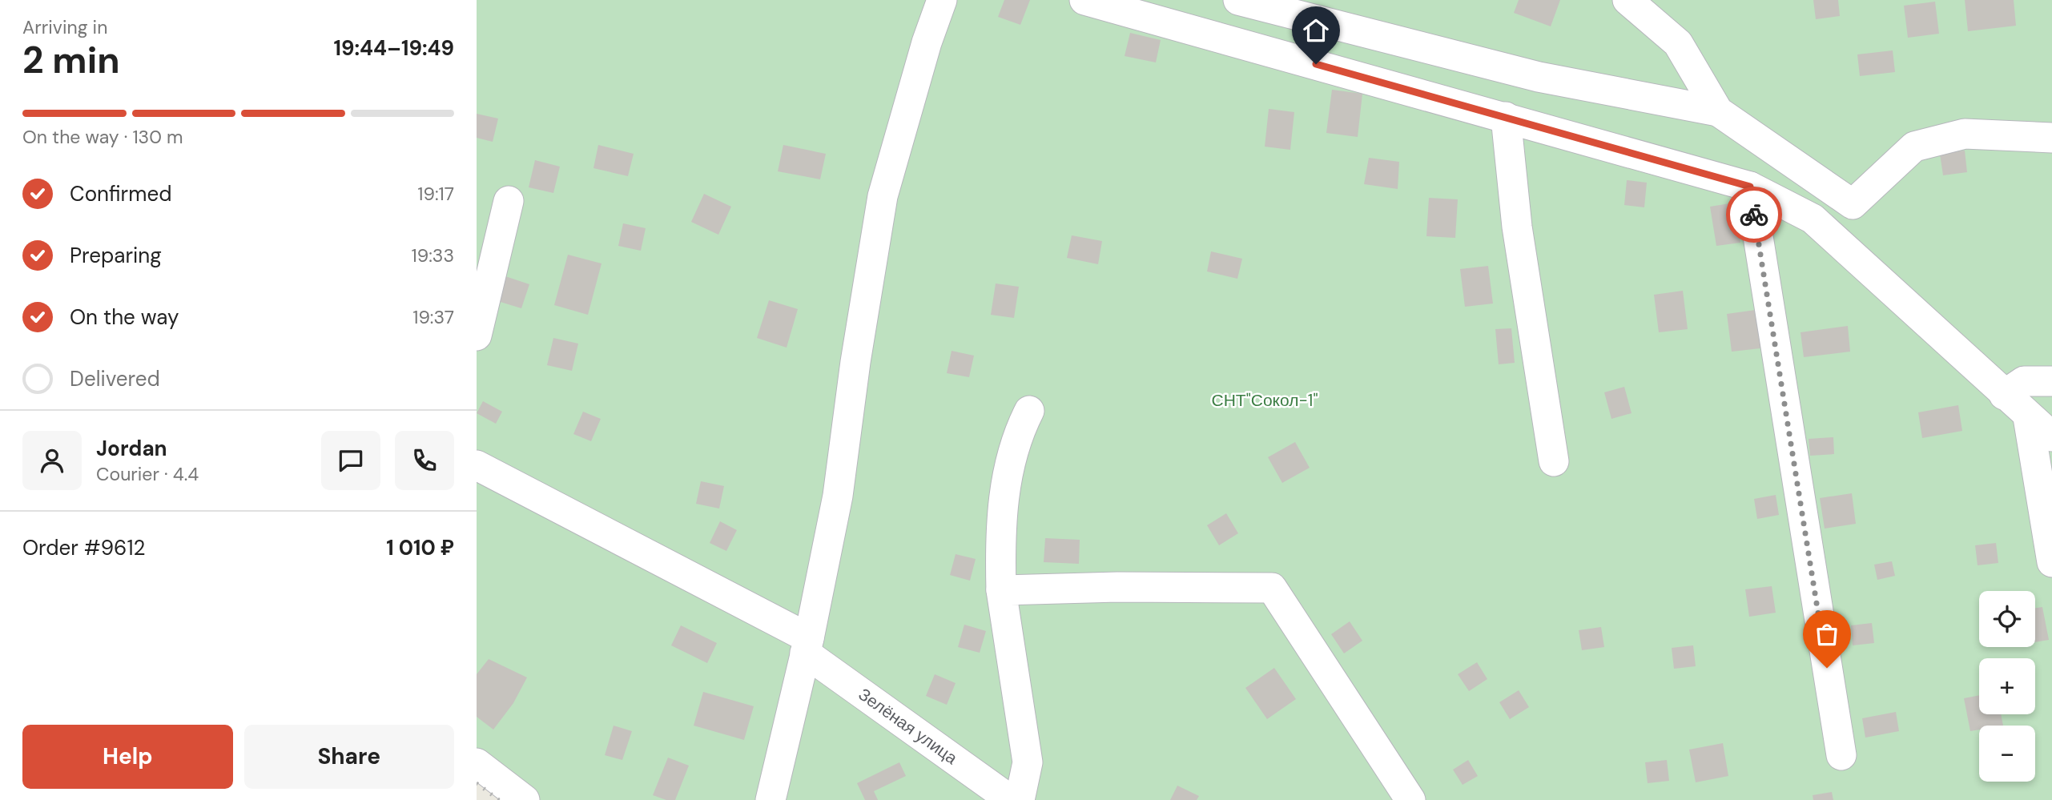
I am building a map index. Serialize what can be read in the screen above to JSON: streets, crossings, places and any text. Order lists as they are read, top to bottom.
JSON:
{
  "streets": {
    "street": ["Зелёная улица"]
  },
  "parks": ["СНТ\"Сокол-1\""],
  "page": {
    "heading": ["2 min", "Arriving in", "19:44–19:49"],
    "panel": [
      "Jordan",
      "Courier · 4.4",
      "Order #9612",
      "1 010 ₽"
    ],
    "bar": "On the way · 130 m",
    "list": [
      ["Confirmed", "19:17"],
      ["Preparing", "19:33"],
      ["On the way", "19:37"],
      "Delivered"
    ],
    "map_buttons": ["+", "−"],
    "buttons": ["Help", "Share"]
  }
}
